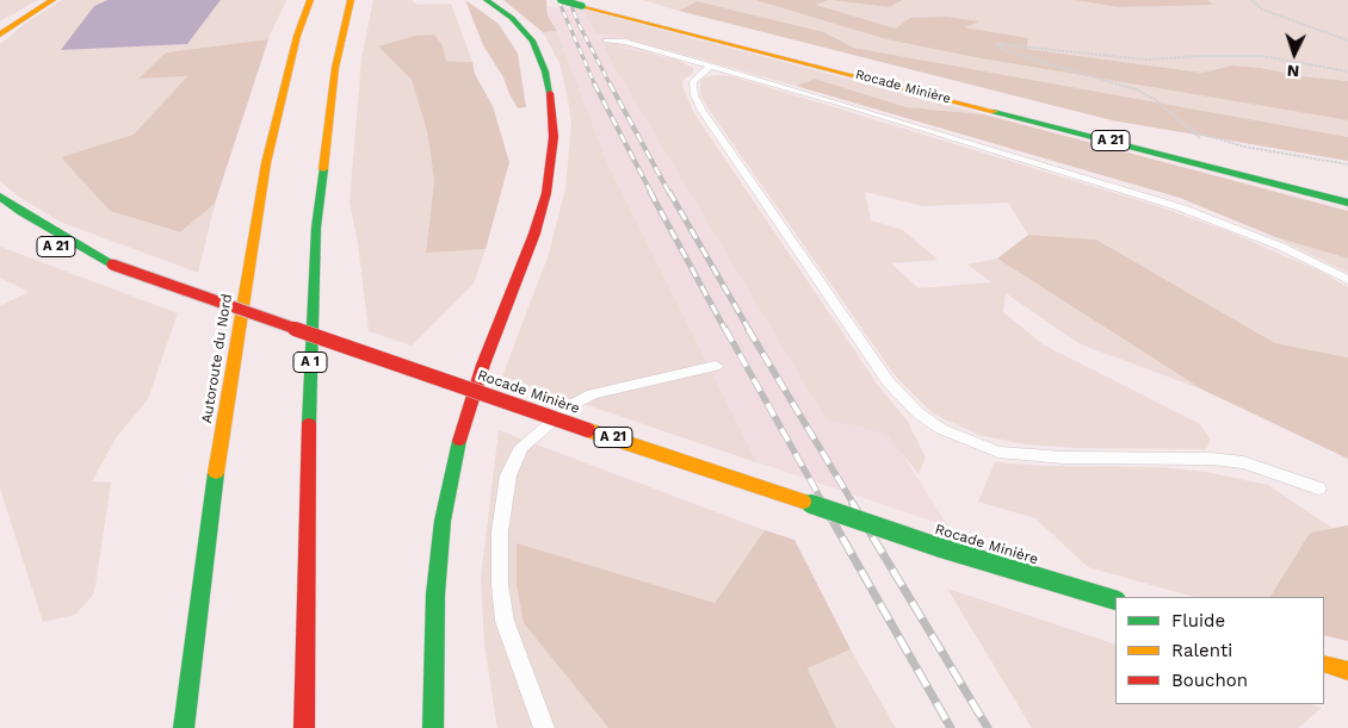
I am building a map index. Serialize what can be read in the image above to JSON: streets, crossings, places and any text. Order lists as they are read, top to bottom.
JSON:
{
  "streets": {
    "highway": [
      "Rocade Minière",
      "A 21",
      "Autoroute du Nord",
      "A 1"
    ]
  },
  "legend": ["Fluide", "Ralenti", "Bouchon"],
  "north": "bottom"
}
